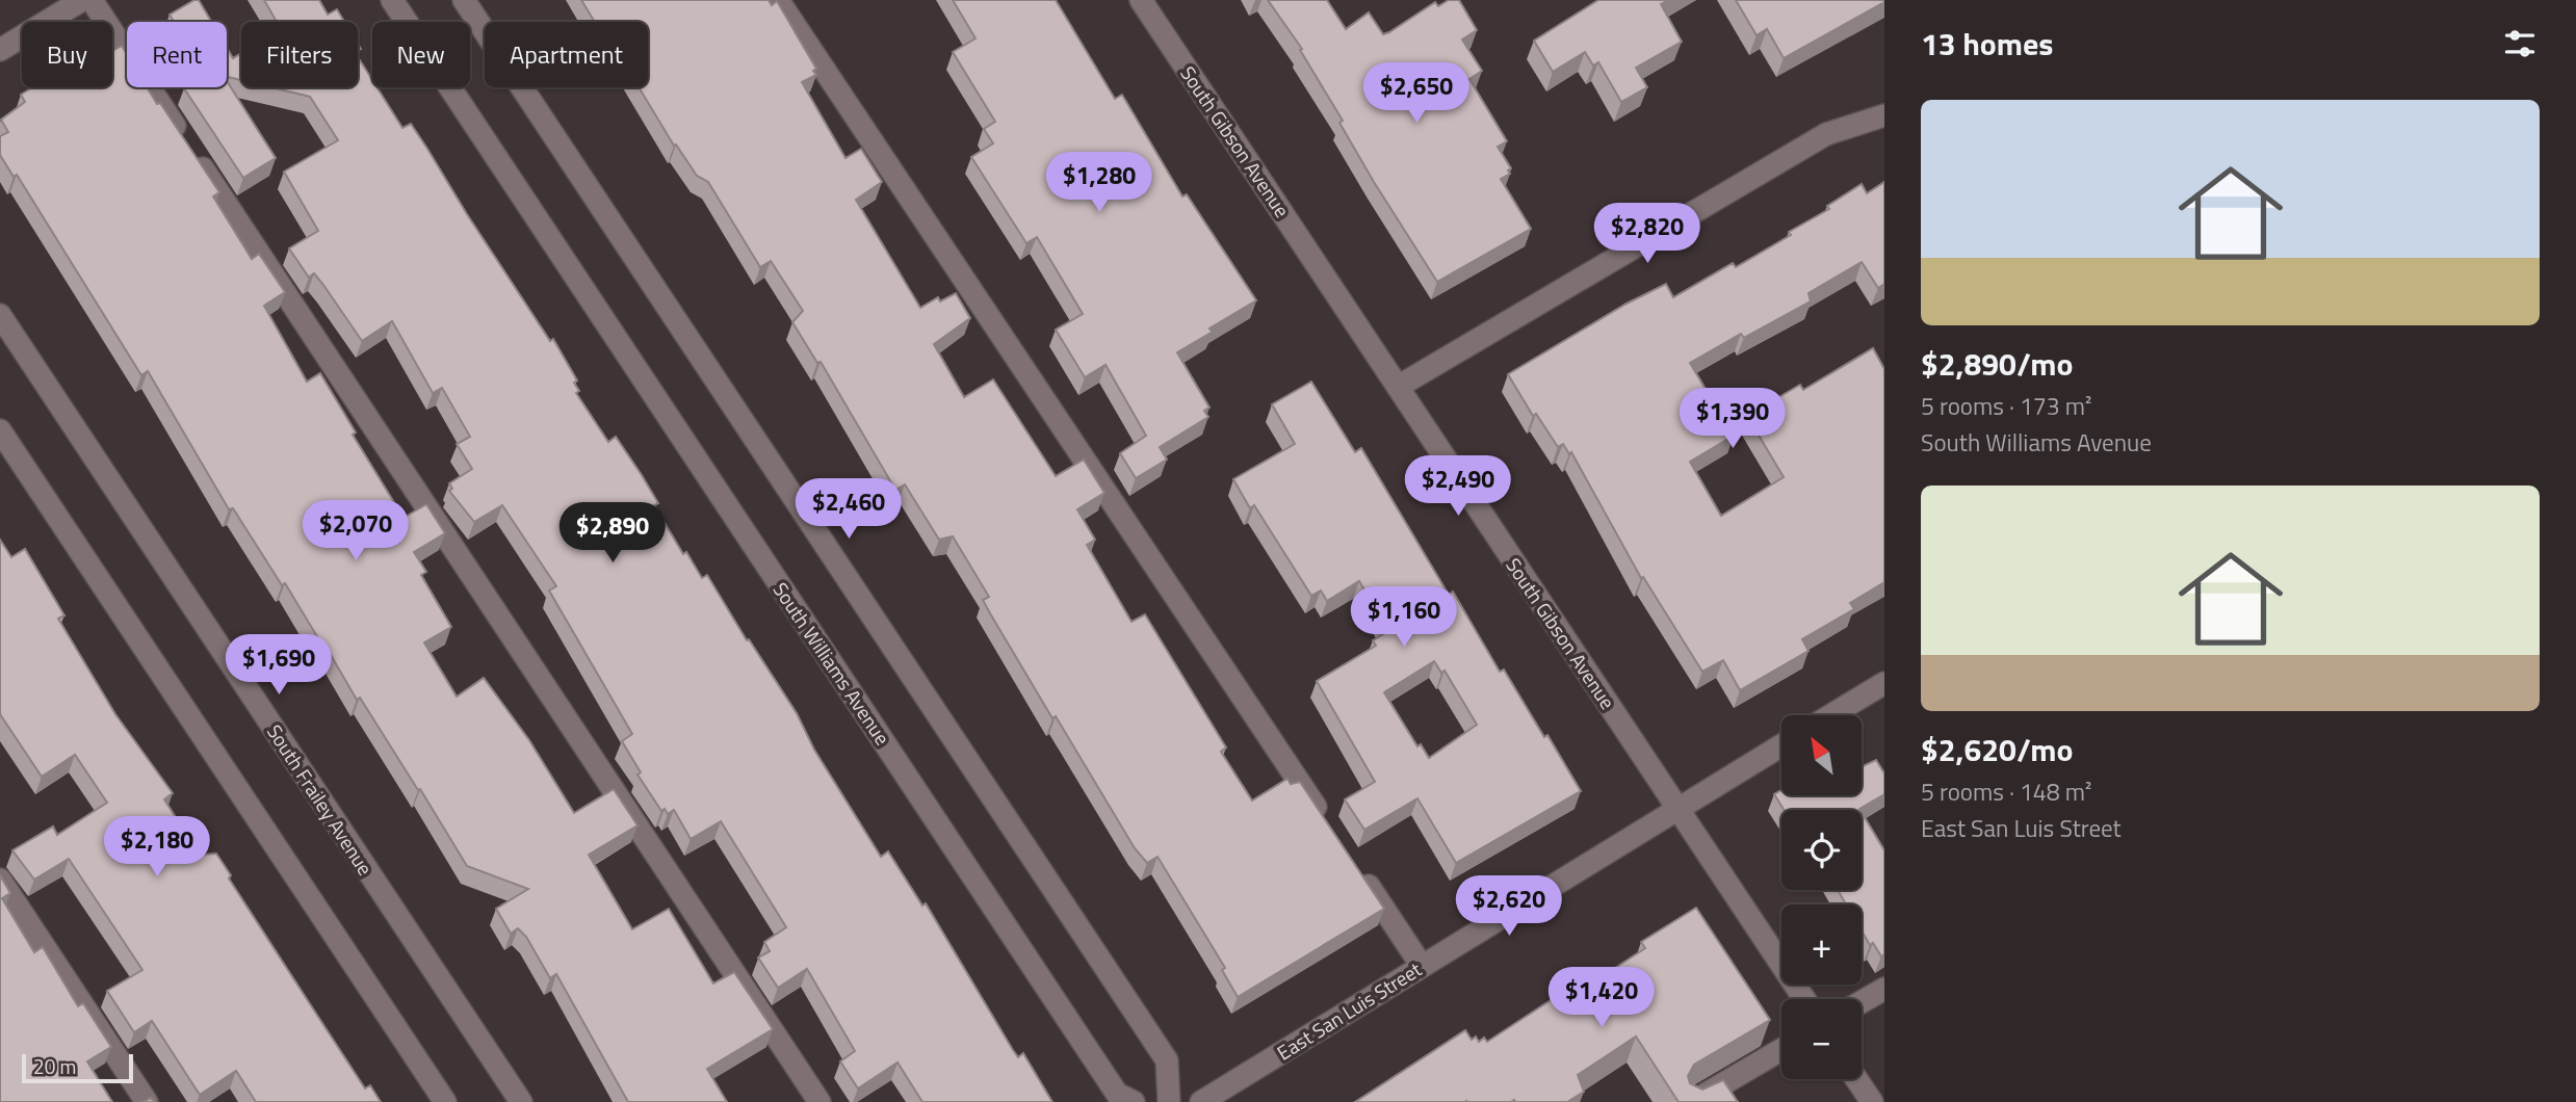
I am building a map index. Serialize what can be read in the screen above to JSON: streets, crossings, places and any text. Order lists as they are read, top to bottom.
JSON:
{
  "streets": {
    "street": [
      "South Gibson Avenue",
      "South Williams Avenue",
      "South Frailey Avenue",
      "East San Luis Street"
    ]
  },
  "crossings": [
    ["South Gibson Avenue", "East San Luis Street"]
  ],
  "scale_bar": "20 m",
  "north": "top left",
  "page": {
    "heading": "13 homes",
    "chip": [
      "Buy",
      "Rent",
      "Filters",
      "New",
      "Apartment"
    ],
    "price": [
      "$2,650",
      "$1,280",
      "$2,820",
      "$1,390",
      "$2,490",
      "$2,460",
      "$2,070",
      "$2,890",
      "$1,160",
      "$1,690",
      "$2,180",
      "$2,620",
      "$1,420"
    ],
    "list": [
      {
        "name": "$2,890/mo",
        "note": "5 rooms · 173 m² · South Williams Avenue"
      },
      {
        "name": "$2,620/mo",
        "note": "5 rooms · 148 m² · East San Luis Street"
      }
    ],
    "map_buttons": ["+", "−"],
    "scale": "20 m"
  }
}
